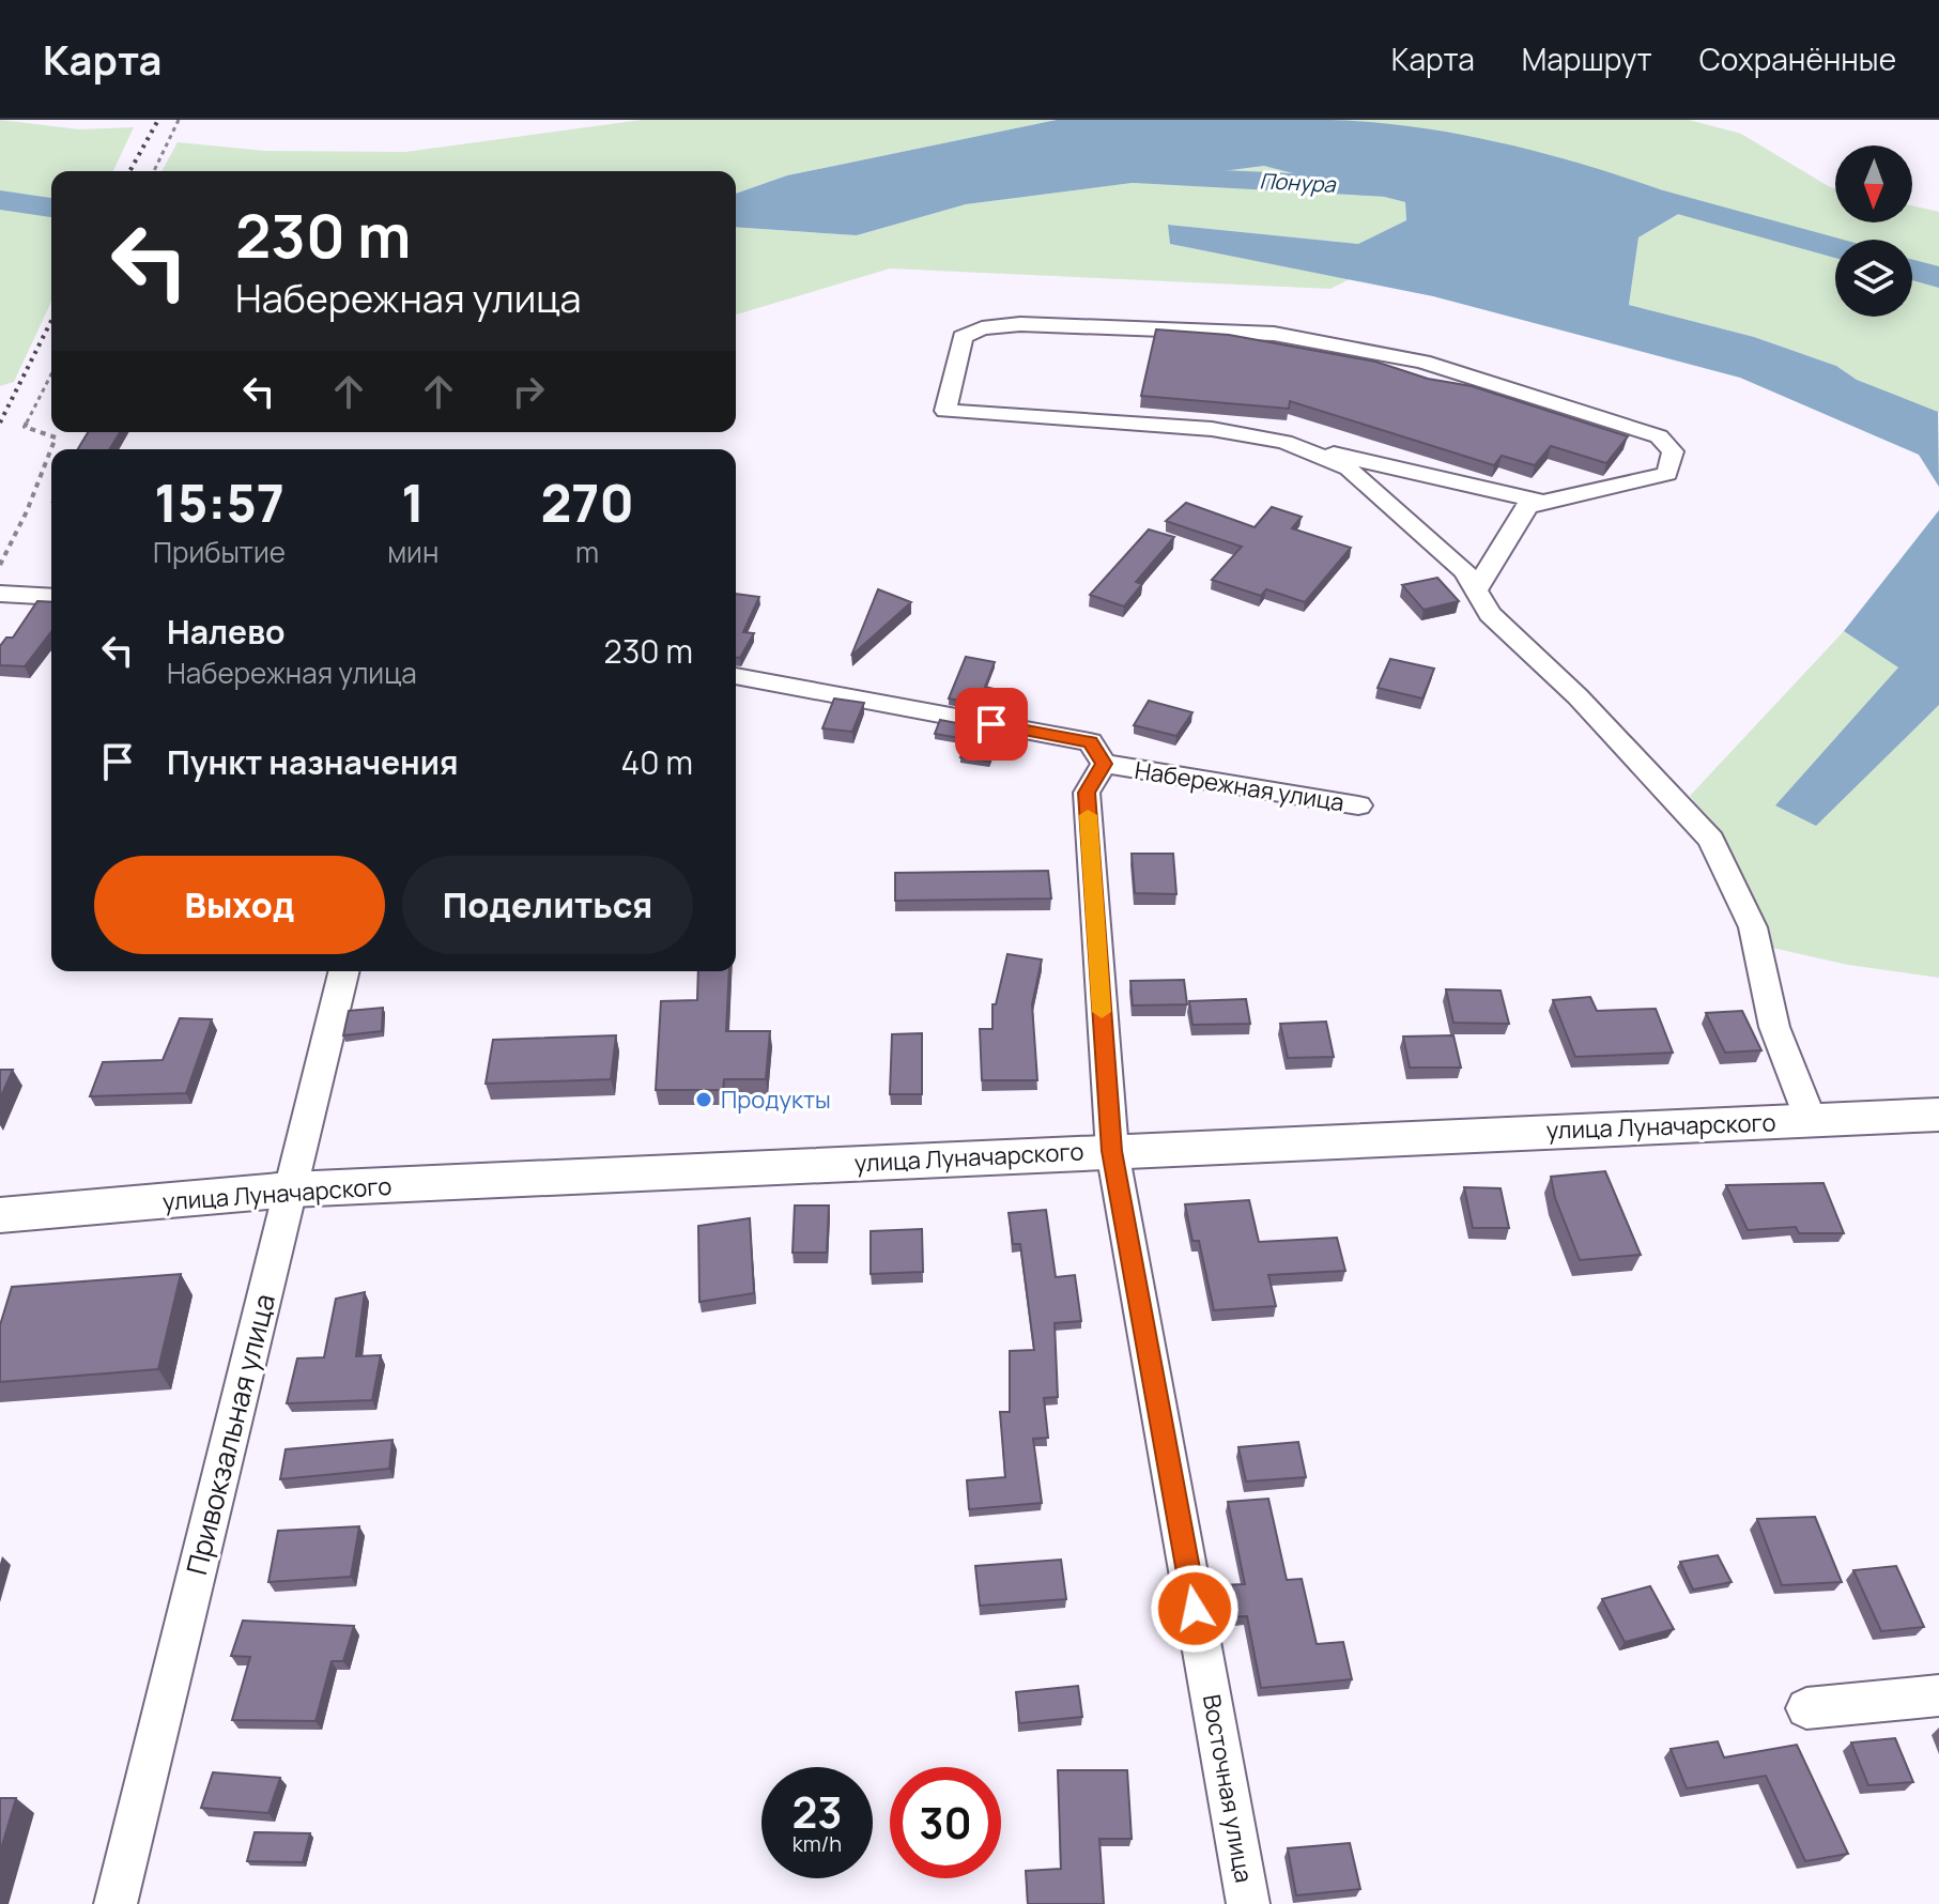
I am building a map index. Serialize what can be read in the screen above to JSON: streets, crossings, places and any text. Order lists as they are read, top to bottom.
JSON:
{
  "streets": {
    "main road": ["улица Луначарского"],
    "street": ["Набережная улица", "Привокзальная улица", "Восточная улица"]
  },
  "crossings": [
    ["Набережная улица", "Восточная улица"],
    ["улица Луначарского", "Привокзальная улица"],
    ["улица Луначарского", "Восточная улица"]
  ],
  "water": ["Понура"],
  "places": ["Продукты"],
  "north": "bottom",
  "page": {
    "header": "Карта",
    "nav": ["Карта", "Маршрут", "Сохранённые"],
    "turn": ["230 m", "Набережная улица"],
    "eta": [
      "15:57",
      "Прибытие",
      "1",
      "мин",
      "270",
      "m"
    ],
    "list": [
      {
        "name": "Налево",
        "note": "Набережная улица",
        "value": "230 m"
      },
      {
        "name": "Пункт назначения",
        "value": "40 m"
      }
    ],
    "buttons": ["Выход", "Поделиться"],
    "speed": "23 km/h",
    "limit": "30"
  }
}
